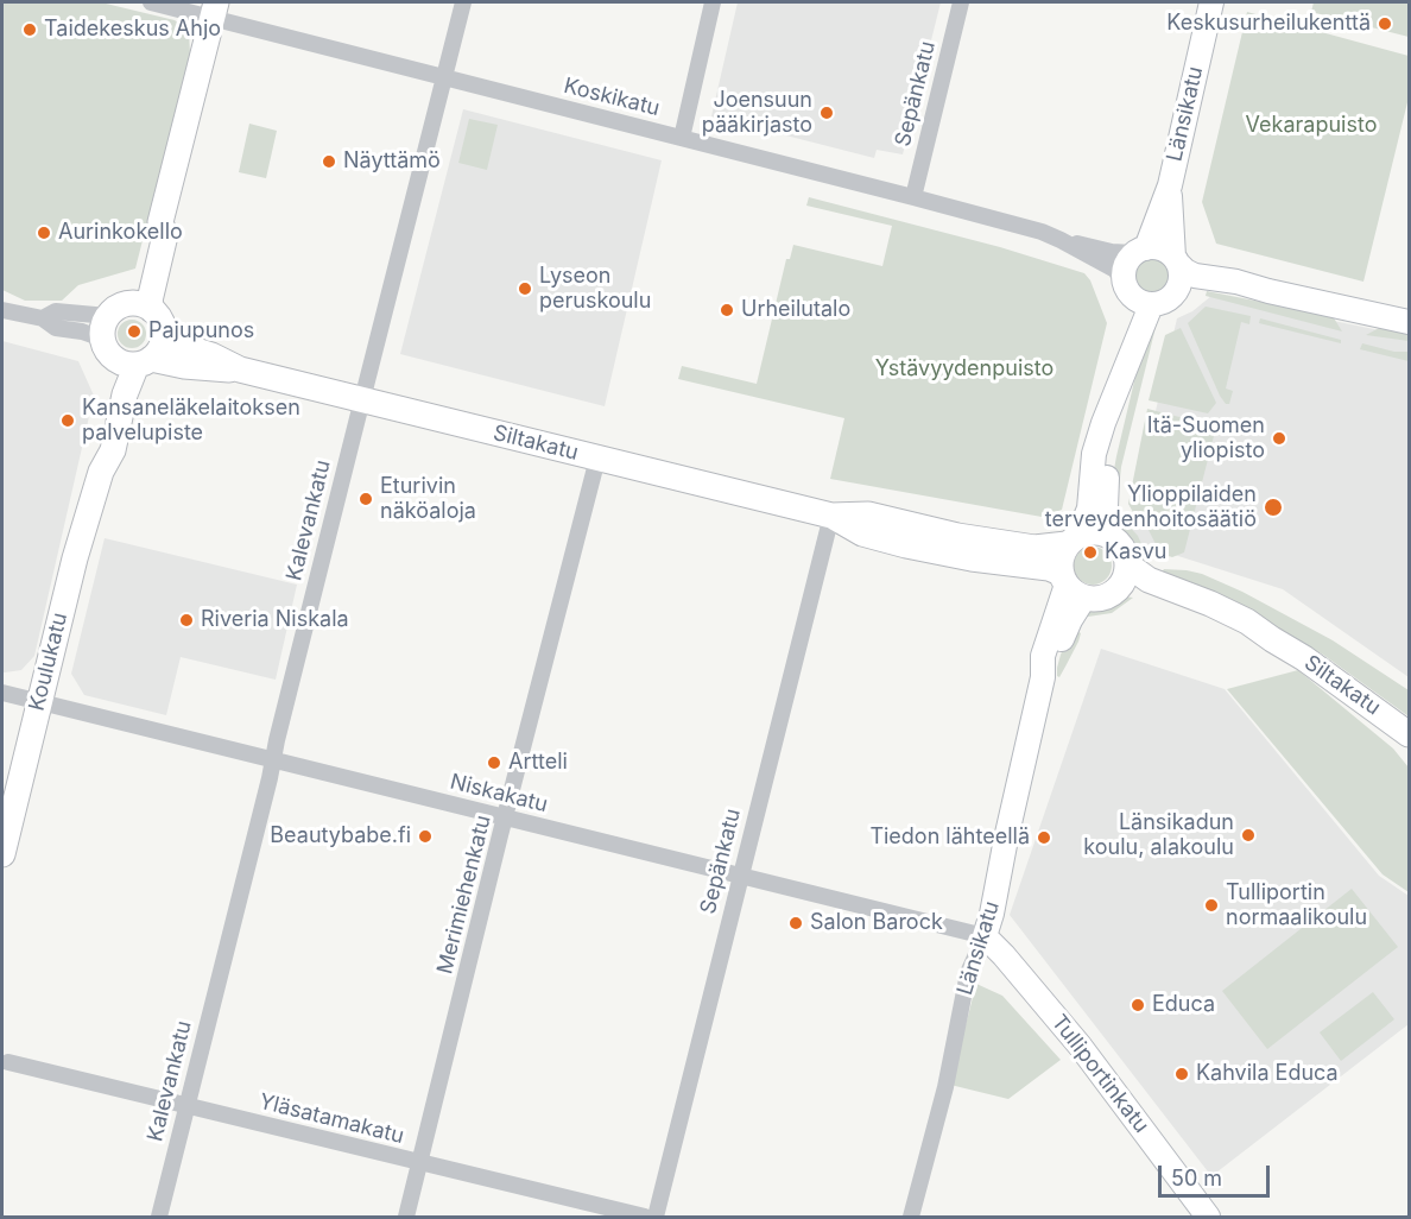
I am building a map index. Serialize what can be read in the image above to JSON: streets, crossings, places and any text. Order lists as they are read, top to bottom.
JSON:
{
  "streets": {
    "main road": ["Siltakatu", "Koulukatu"],
    "street": [
      "Sepänkatu",
      "Koskikatu",
      "Länsikatu",
      "Kalevankatu",
      "Niskakatu",
      "Merimiehenkatu",
      "Tulliportinkatu",
      "Yläsatamakatu"
    ]
  },
  "crossings": [
    ["Sepänkatu", "Koskikatu"],
    ["Sepänkatu", "Siltakatu"],
    ["Sepänkatu", "Niskakatu"],
    ["Koskikatu", "Länsikatu"],
    ["Koskikatu", "Kalevankatu"],
    ["Koskikatu", "Koulukatu"],
    ["Länsikatu", "Siltakatu"],
    ["Länsikatu", "Niskakatu"],
    ["Länsikatu", "Tulliportinkatu"],
    ["Siltakatu", "Kalevankatu"],
    ["Siltakatu", "Koulukatu"],
    ["Siltakatu", "Merimiehenkatu"],
    ["Kalevankatu", "Niskakatu"],
    ["Kalevankatu", "Yläsatamakatu"],
    ["Koulukatu", "Niskakatu"],
    ["Niskakatu", "Merimiehenkatu"],
    ["Niskakatu", "Tulliportinkatu"],
    ["Merimiehenkatu", "Yläsatamakatu"]
  ],
  "parks": ["Vekarapuisto", "Ystävyydenpuisto"],
  "places": [
    "Keskusurheilukenttä",
    "Taidekeskus Ahjo",
    "Joensuun pääkirjasto",
    "Näyttämö",
    "Aurinkokello",
    "Lyseon peruskoulu",
    "Urheilutalo",
    "Pajupunos",
    "Kansaneläkelaitoksen palvelupiste",
    "Itä-Suomen yliopisto",
    "Eturivin näköaloja",
    "Ylioppilaiden terveydenhoitosäätiö",
    "Kasvu",
    "Riveria Niskala",
    "Artteli",
    "Länsikadun koulu, alakoulu",
    "Beautybabe.fi",
    "Tiedon lähteellä",
    "Tulliportin normaalikoulu",
    "Salon Barock",
    "Educa",
    "Kahvila Educa"
  ],
  "scale_bar": "50 m"
}
